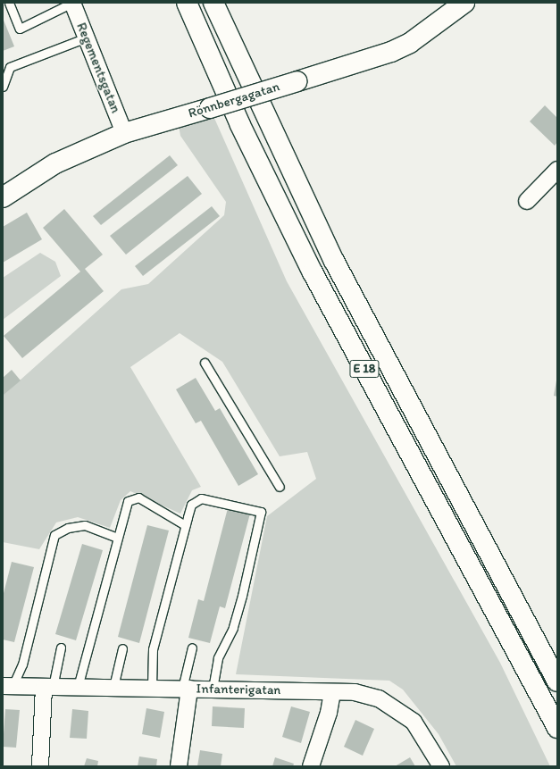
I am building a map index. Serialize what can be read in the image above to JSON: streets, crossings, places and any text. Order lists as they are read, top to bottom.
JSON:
{
  "streets": {
    "main road": ["Rönnbergagatan", "E 18"],
    "street": ["Regementsgatan", "Infanterigatan"]
  },
  "crossings": [
    ["Regementsgatan", "Rönnbergagatan"]
  ]
}
